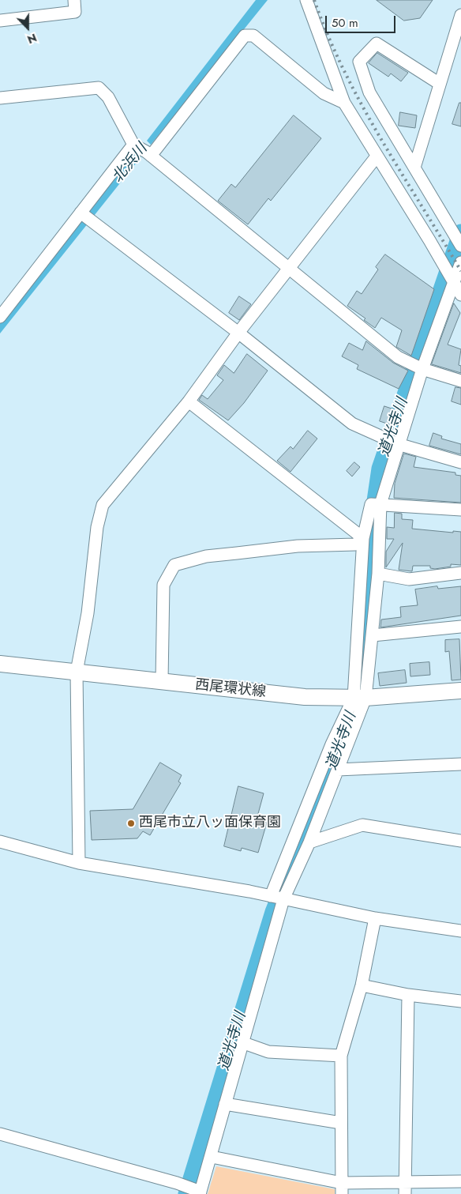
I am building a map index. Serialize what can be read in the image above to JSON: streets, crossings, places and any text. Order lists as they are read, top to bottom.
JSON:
{
  "streets": {
    "main road": ["西尾環状線"]
  },
  "water": ["北浜川", "道光寺川"],
  "places": ["西尾市立八ッ面保育園"],
  "scale_bar": "50 m",
  "north": "bottom"
}
